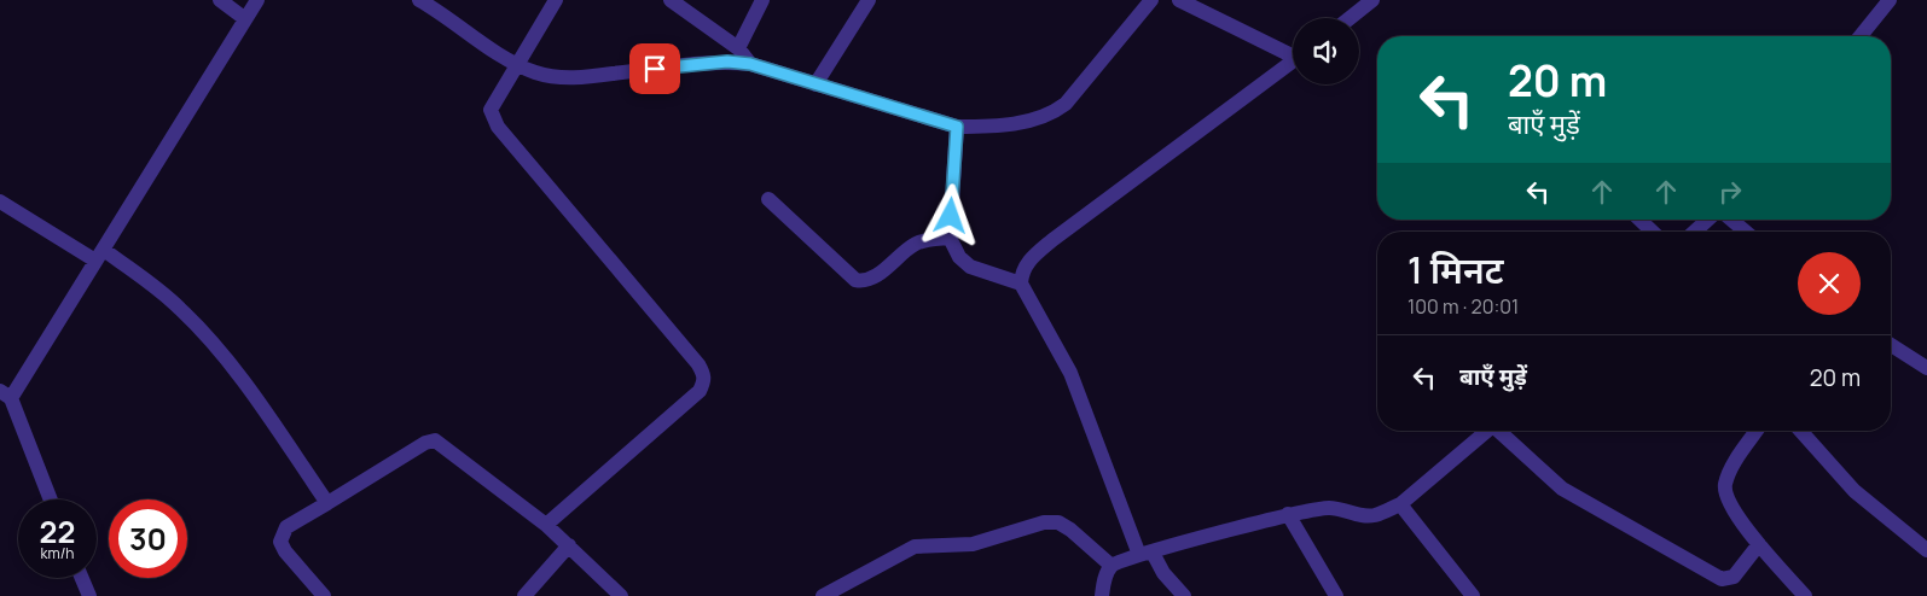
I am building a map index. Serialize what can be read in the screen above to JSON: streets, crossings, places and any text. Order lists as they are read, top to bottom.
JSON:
{
  "page": {
    "turn": ["20 m", "बाएँ मुड़ें"],
    "heading": ["1 मिनट", "100 m · 20:01"],
    "list": [
      {
        "name": "बाएँ मुड़ें",
        "value": "20 m"
      }
    ],
    "speed": "22 km/h",
    "limit": "30"
  }
}
